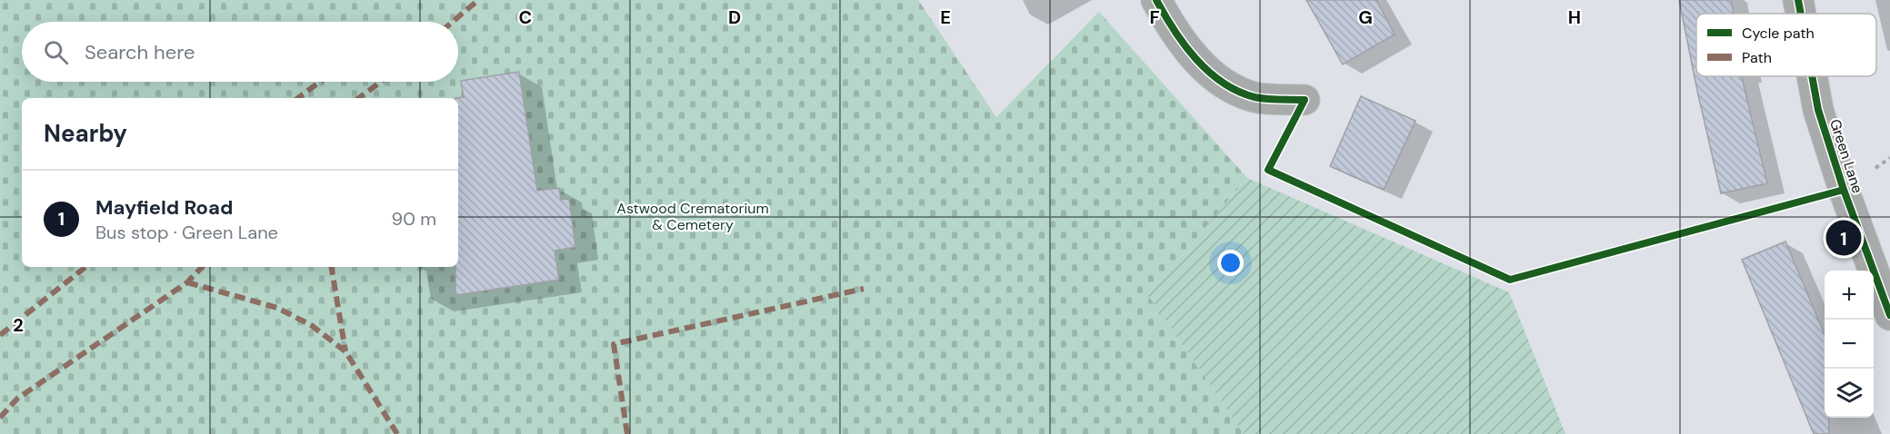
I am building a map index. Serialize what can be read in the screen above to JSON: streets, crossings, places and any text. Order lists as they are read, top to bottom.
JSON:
{
  "streets": {
    "street": ["Green Lane"]
  },
  "parks": ["Astwood Crematorium & Cemetery"],
  "legend": ["Cycle path", "Path"],
  "page": {
    "search": "Search here",
    "heading": "Nearby",
    "list": [
      {
        "mark": "1",
        "name": "Mayfield Road",
        "note": "Bus stop · Green Lane",
        "value": "90 m"
      }
    ],
    "pins": "1",
    "map_buttons": ["+", "−"]
  },
  "grid": {
    "columns": [
      "C",
      "D",
      "E",
      "F",
      "G",
      "H"
    ],
    "rows": ["2"]
  }
}
